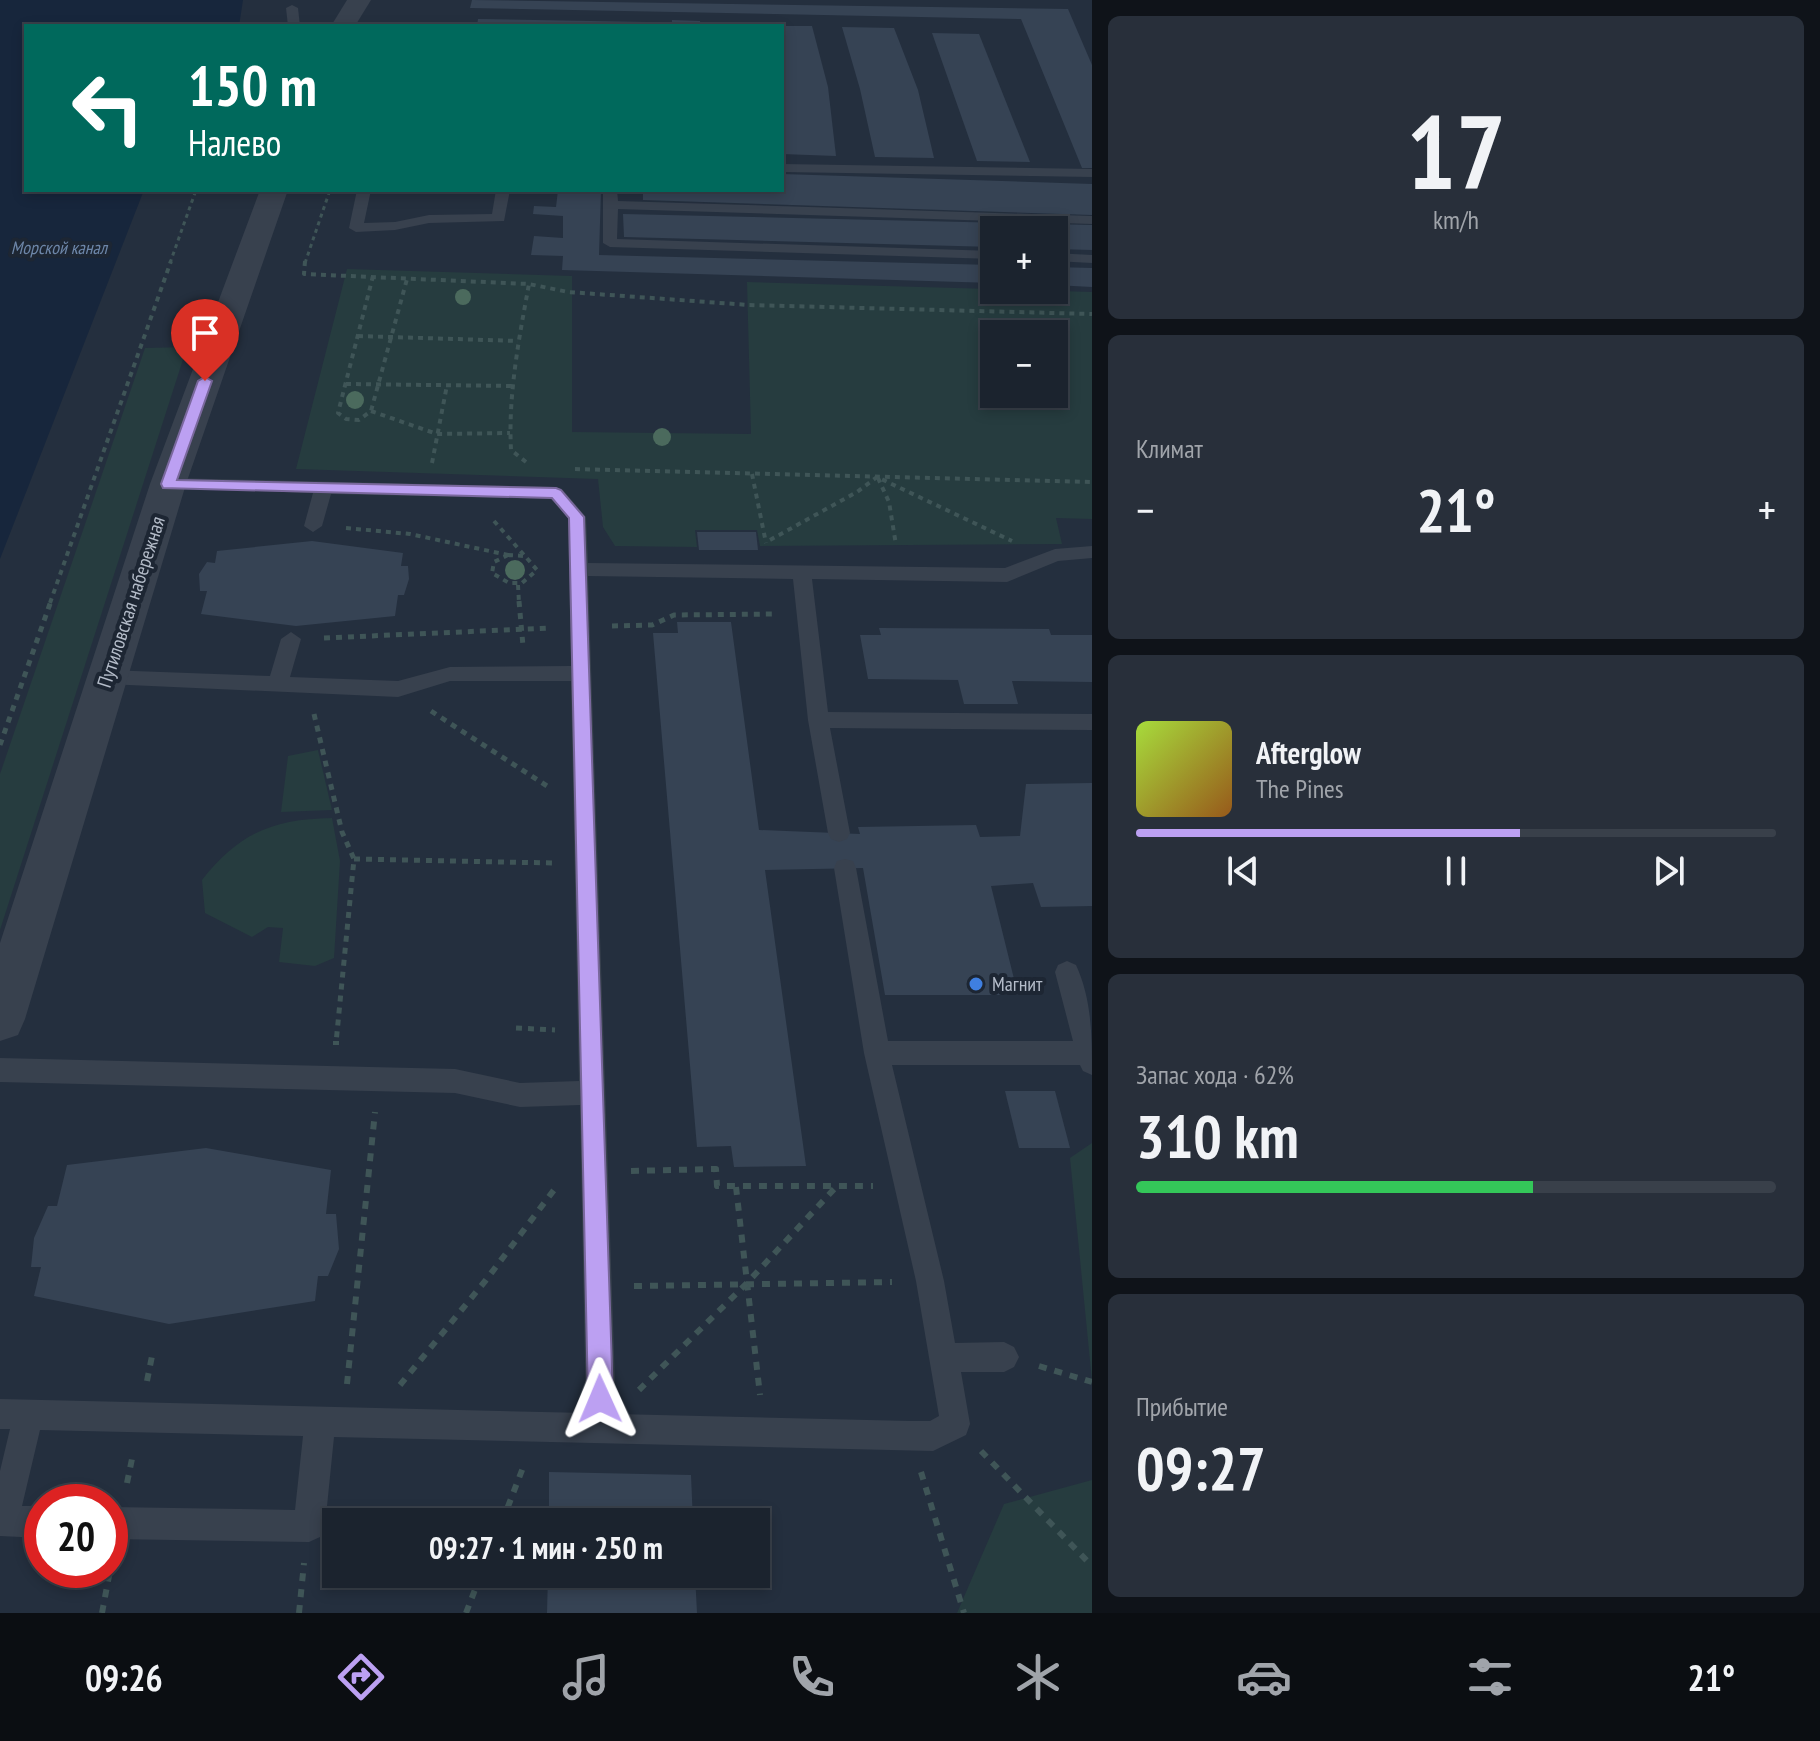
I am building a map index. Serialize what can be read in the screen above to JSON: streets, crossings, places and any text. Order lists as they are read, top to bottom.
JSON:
{
  "streets": {
    "street": ["Путиловская набережная"]
  },
  "water": ["Морской канал"],
  "places": ["Магнит"],
  "page": {
    "tile": [
      ["17", "km/h"],
      "Климат",
      ["Запас хода · 62%", "310 km"],
      ["Прибытие", "09:27"]
    ],
    "turn": ["150 m", "Налево"],
    "map_buttons": ["+", "−"],
    "heat": ["−", "21°", "+"],
    "song": ["Afterglow", "The Pines"],
    "limit": "20",
    "trip": "09:27 · 1 мин · 250 m",
    "tabs": ["09:26", "21°"]
  }
}
